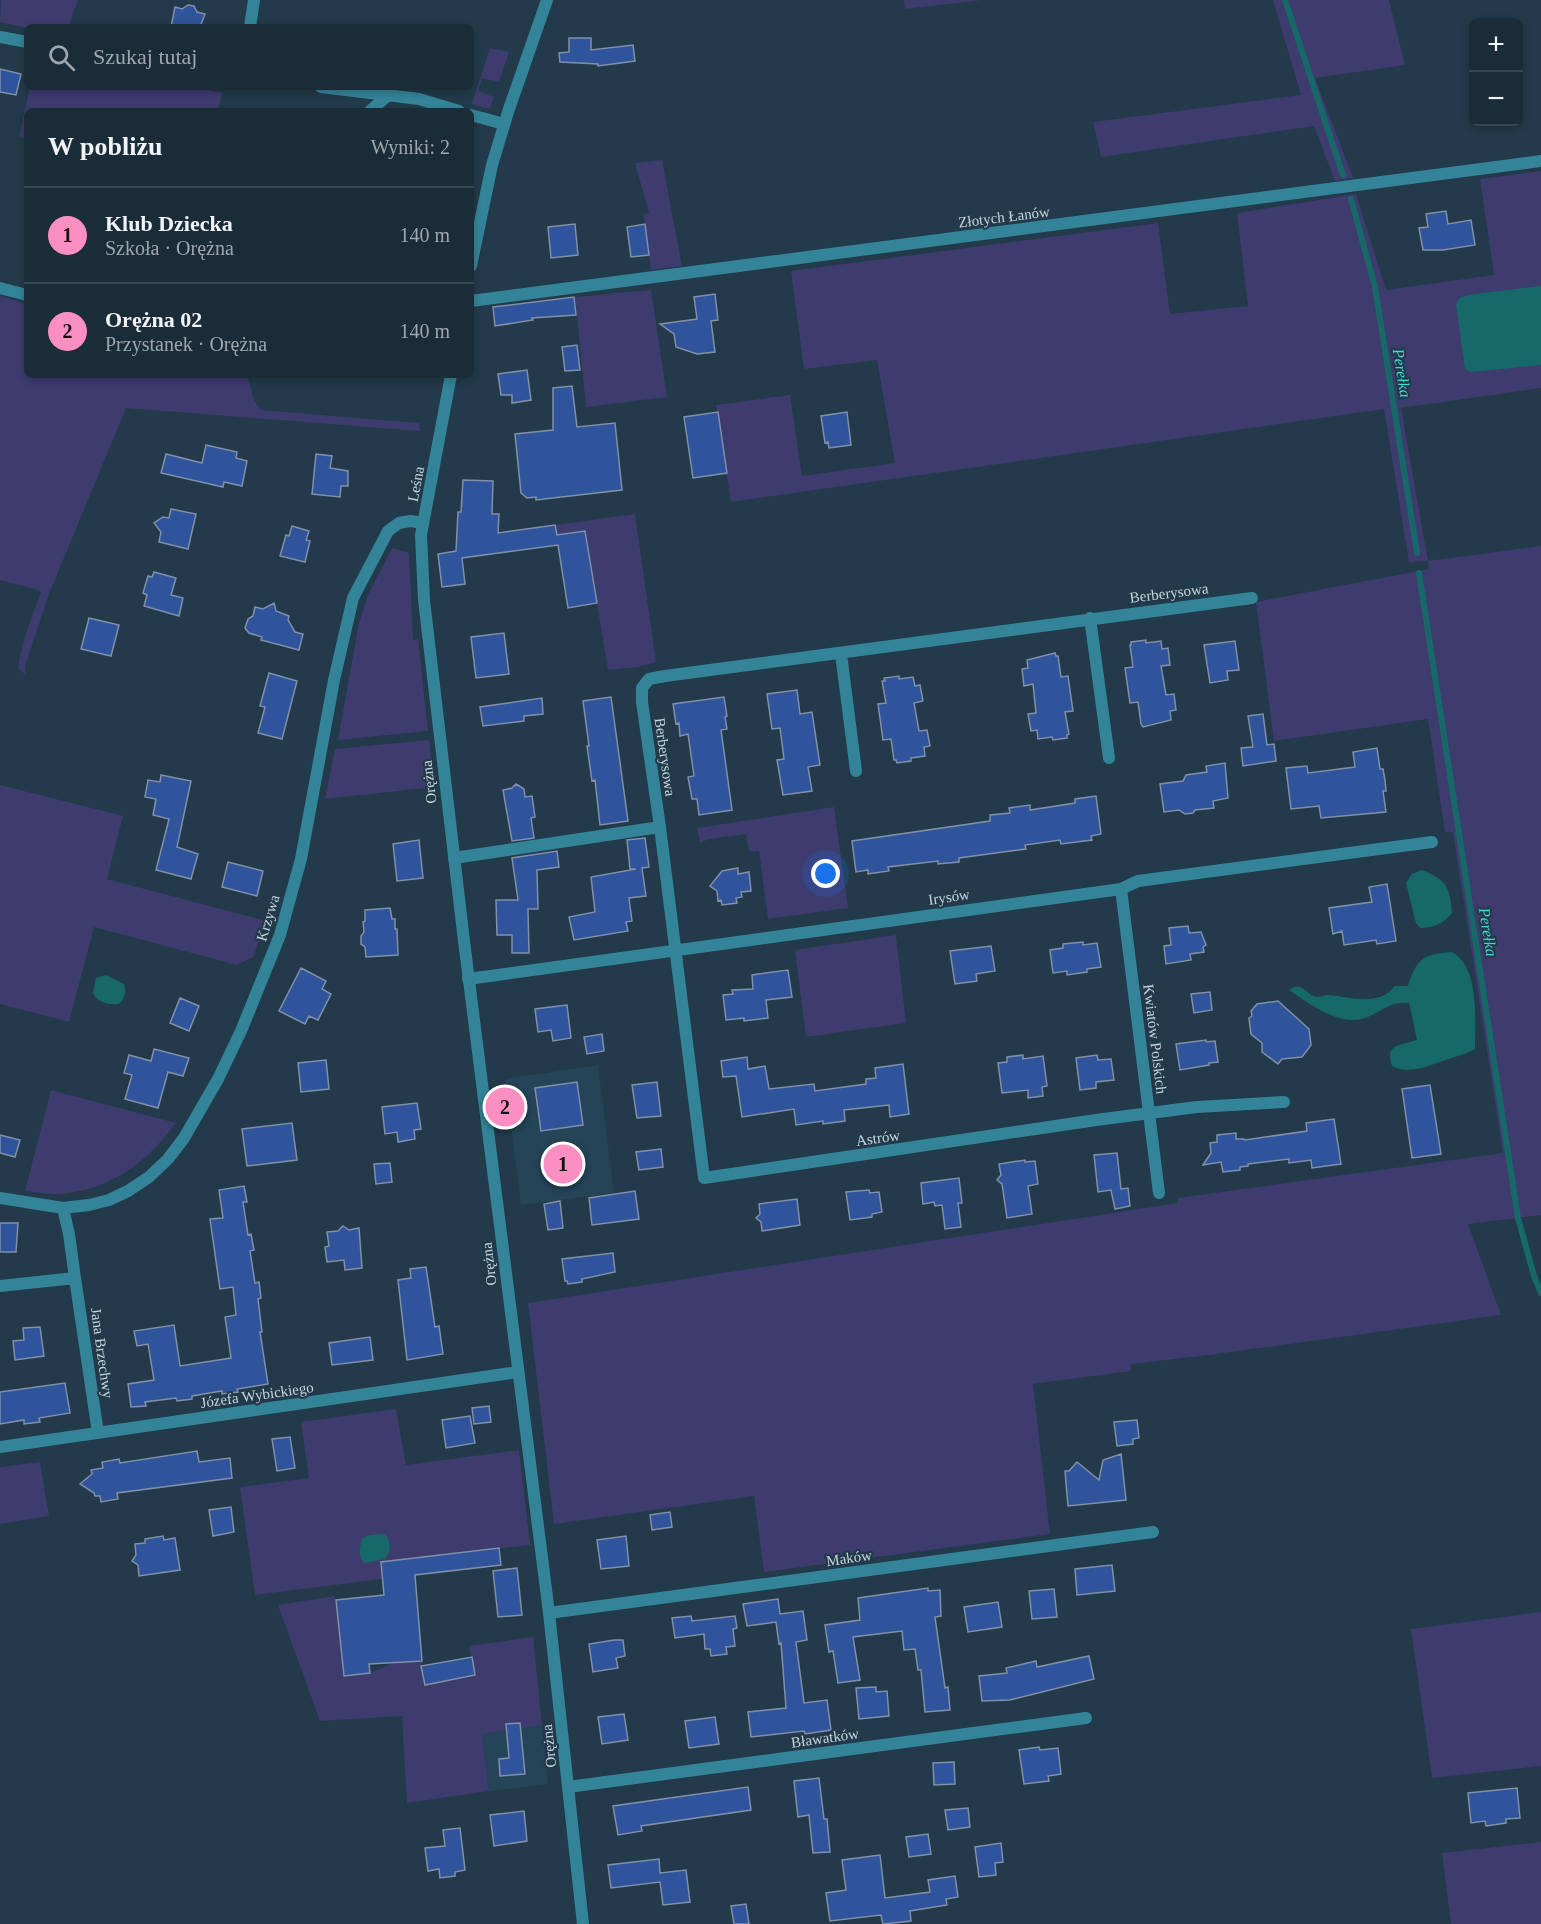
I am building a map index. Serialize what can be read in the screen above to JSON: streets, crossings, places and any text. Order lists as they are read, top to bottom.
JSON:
{
  "streets": {
    "street": [
      "Złotych Łanów",
      "Leśna",
      "Berberysowa",
      "Orężna",
      "Irysów",
      "Krzywa",
      "Kwiatów Polskich",
      "Astrów",
      "Jana Brzechwy",
      "Józefa Wybickiego",
      "Maków",
      "Bławatków"
    ]
  },
  "crossings": [
    ["Leśna", "Orężna"],
    ["Leśna", "Krzywa"],
    ["Orężna", "Irysów"],
    ["Orężna", "Józefa Wybickiego"],
    ["Orężna", "Maków"],
    ["Orężna", "Bławatków"],
    ["Irysów", "Kwiatów Polskich"],
    ["Irysów", "Astrów"],
    ["Krzywa", "Jana Brzechwy"],
    ["Kwiatów Polskich", "Astrów"],
    ["Jana Brzechwy", "Józefa Wybickiego"]
  ],
  "water": ["Perełka"],
  "page": {
    "map_buttons": ["+", "−"],
    "search": "Szukaj tutaj",
    "heading": ["W pobliżu", "Wyniki: 2"],
    "list": [
      {
        "mark": "1",
        "name": "Klub Dziecka",
        "note": "Szkoła · Orężna",
        "value": "140 m"
      },
      {
        "mark": "2",
        "name": "Orężna 02",
        "note": "Przystanek · Orężna",
        "value": "140 m"
      }
    ],
    "pins": ["2", "1"]
  }
}
